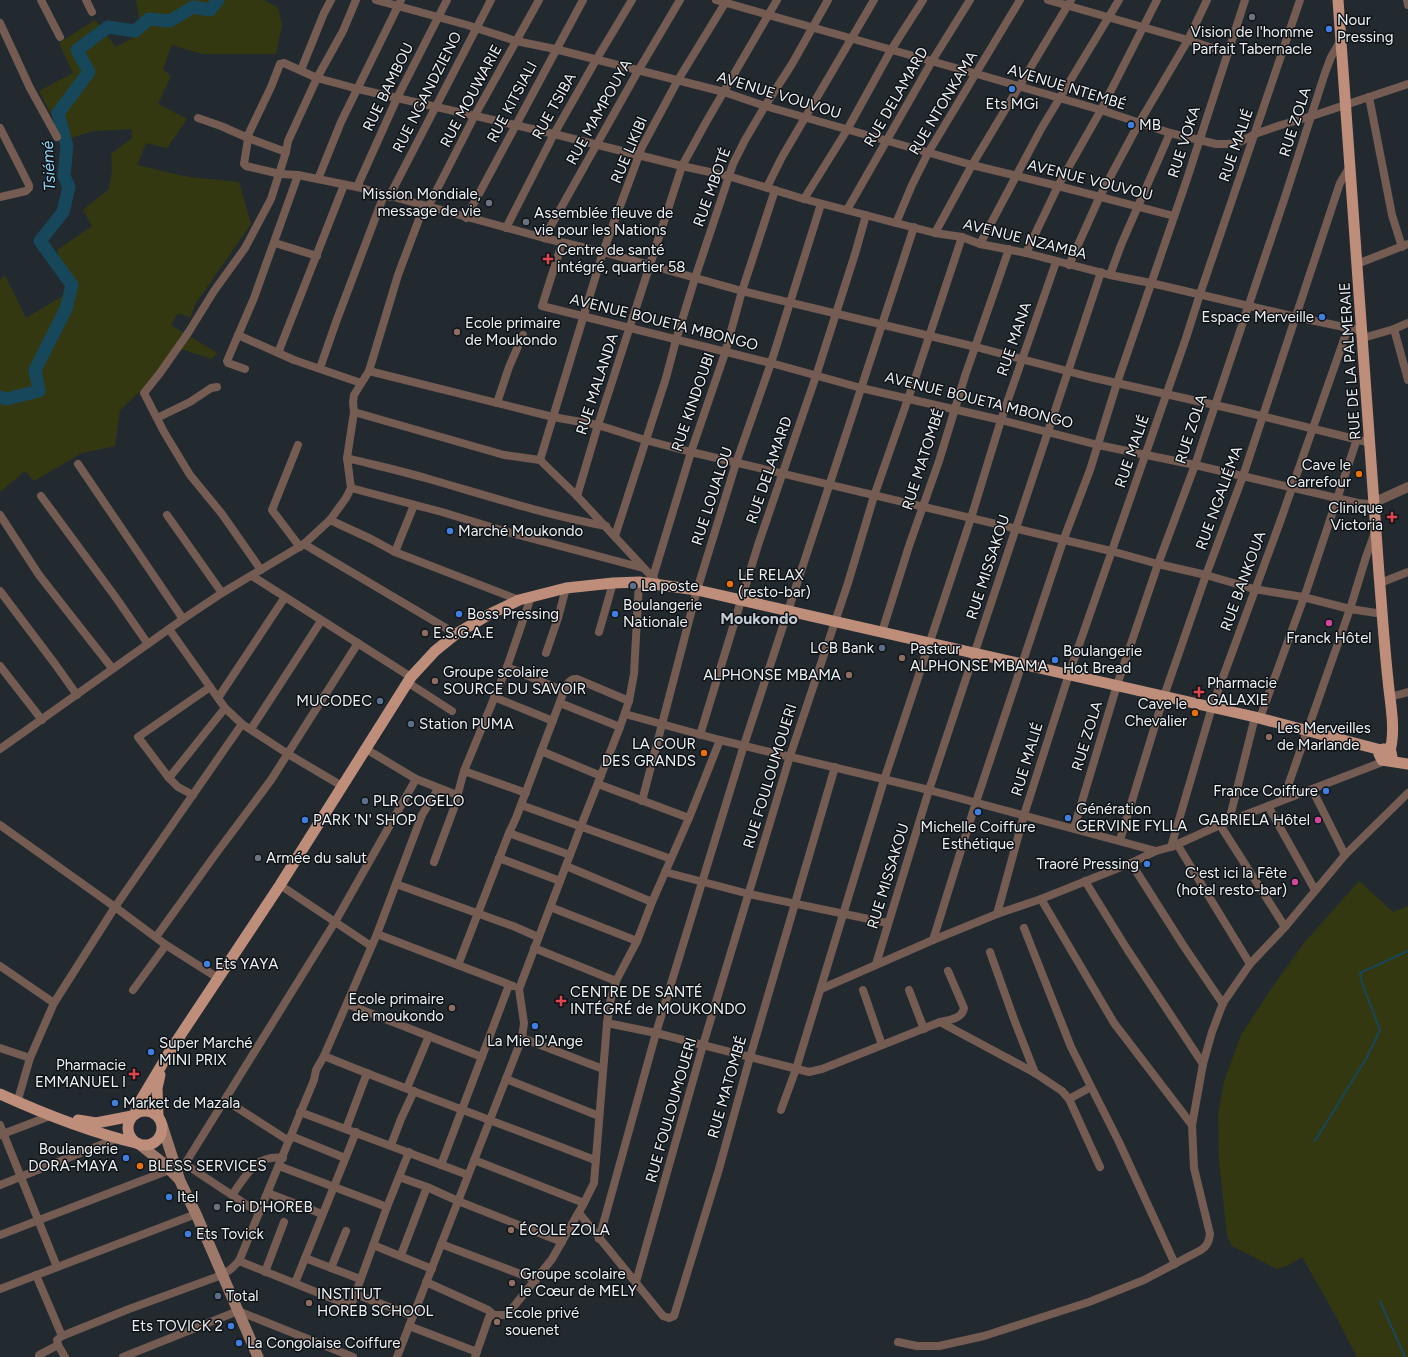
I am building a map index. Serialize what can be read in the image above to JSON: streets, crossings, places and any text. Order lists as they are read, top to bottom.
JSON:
{
  "streets": {
    "main road": ["RUE DE LA PALMERAIE"],
    "street": [
      "RUE BAMBOU",
      "AVENUE NTEMBÉ",
      "RUE NGANDZIENO",
      "AVENUE VOUVOU",
      "RUE MOUWARIE",
      "RUE DELAMARD",
      "RUE KITSIALI",
      "RUE NTONKAMA",
      "RUE TSIBA",
      "RUE MAMPOUYA",
      "RUE ZOLA",
      "RUE VOKA",
      "RUE MALIÉ",
      "RUE LIKIBI",
      "RUE MBOTÉ",
      "AVENUE NZAMBA",
      "AVENUE BOUETA MBONGO",
      "RUE MANA",
      "RUE MALANDA",
      "RUE KINDOUBI",
      "RUE MATOMBÉ",
      "RUE LOUALOU",
      "RUE NGALIÉMA",
      "RUE MISSAKOU",
      "RUE BANKOUA",
      "RUE FOULOUMOUERI"
    ]
  },
  "crossings": [
    ["RUE BAMBOU", "AVENUE VOUVOU"],
    ["RUE BAMBOU", "AVENUE NZAMBA"],
    ["AVENUE NTEMBÉ", "RUE DELAMARD"],
    ["AVENUE NTEMBÉ", "RUE NTONKAMA"],
    ["AVENUE NTEMBÉ", "RUE ZOLA"],
    ["AVENUE NTEMBÉ", "RUE VOKA"],
    ["AVENUE NTEMBÉ", "RUE MALIÉ"],
    ["AVENUE NTEMBÉ", "RUE LIKIBI"],
    ["AVENUE NTEMBÉ", "RUE MBOTÉ"],
    ["AVENUE NTEMBÉ", "RUE DE LA PALMERAIE"],
    ["AVENUE NTEMBÉ", "RUE MALANDA"],
    ["RUE NGANDZIENO", "AVENUE VOUVOU"],
    ["RUE NGANDZIENO", "AVENUE NZAMBA"],
    ["AVENUE VOUVOU", "RUE MOUWARIE"],
    ["AVENUE VOUVOU", "RUE DELAMARD"],
    ["AVENUE VOUVOU", "RUE KITSIALI"],
    ["AVENUE VOUVOU", "RUE NTONKAMA"],
    ["AVENUE VOUVOU", "RUE TSIBA"],
    ["AVENUE VOUVOU", "RUE MAMPOUYA"],
    ["AVENUE VOUVOU", "RUE VOKA"],
    ["AVENUE VOUVOU", "RUE LIKIBI"],
    ["AVENUE VOUVOU", "RUE MBOTÉ"],
    ["AVENUE VOUVOU", "RUE MALANDA"],
    ["RUE MOUWARIE", "AVENUE NZAMBA"],
    ["RUE DELAMARD", "AVENUE NZAMBA"],
    ["RUE DELAMARD", "AVENUE BOUETA MBONGO"],
    ["RUE KITSIALI", "AVENUE NZAMBA"],
    ["RUE NTONKAMA", "AVENUE NZAMBA"],
    ["RUE TSIBA", "AVENUE NZAMBA"],
    ["RUE MAMPOUYA", "AVENUE NZAMBA"],
    ["RUE ZOLA", "AVENUE NZAMBA"],
    ["RUE ZOLA", "AVENUE BOUETA MBONGO"],
    ["RUE ZOLA", "RUE DE LA PALMERAIE"],
    ["RUE VOKA", "AVENUE NZAMBA"],
    ["RUE VOKA", "AVENUE BOUETA MBONGO"],
    ["RUE MALIÉ", "AVENUE NZAMBA"],
    ["RUE MALIÉ", "AVENUE BOUETA MBONGO"],
    ["RUE LIKIBI", "AVENUE NZAMBA"],
    ["RUE LIKIBI", "AVENUE BOUETA MBONGO"],
    ["RUE MBOTÉ", "AVENUE NZAMBA"],
    ["RUE MBOTÉ", "AVENUE BOUETA MBONGO"],
    ["AVENUE NZAMBA", "RUE MANA"],
    ["AVENUE NZAMBA", "RUE DE LA PALMERAIE"],
    ["AVENUE NZAMBA", "RUE MALANDA"],
    ["AVENUE NZAMBA", "RUE KINDOUBI"],
    ["AVENUE NZAMBA", "RUE MATOMBÉ"],
    ["AVENUE NZAMBA", "RUE LOUALOU"],
    ["AVENUE NZAMBA", "RUE NGALIÉMA"],
    ["AVENUE NZAMBA", "RUE MISSAKOU"],
    ["AVENUE NZAMBA", "RUE BANKOUA"],
    ["AVENUE NZAMBA", "RUE FOULOUMOUERI"],
    ["AVENUE BOUETA MBONGO", "RUE MANA"],
    ["AVENUE BOUETA MBONGO", "RUE DE LA PALMERAIE"],
    ["AVENUE BOUETA MBONGO", "RUE MALANDA"],
    ["AVENUE BOUETA MBONGO", "RUE KINDOUBI"],
    ["AVENUE BOUETA MBONGO", "RUE MATOMBÉ"],
    ["AVENUE BOUETA MBONGO", "RUE LOUALOU"],
    ["AVENUE BOUETA MBONGO", "RUE NGALIÉMA"],
    ["AVENUE BOUETA MBONGO", "RUE MISSAKOU"],
    ["AVENUE BOUETA MBONGO", "RUE BANKOUA"],
    ["AVENUE BOUETA MBONGO", "RUE FOULOUMOUERI"],
    ["RUE DE LA PALMERAIE", "RUE NGALIÉMA"],
    ["RUE MATOMBÉ", "RUE FOULOUMOUERI"]
  ],
  "districts": ["Moukondo"],
  "water": ["Tsiémé"],
  "places": {
    "other": [
      "Vision de l'homme Parfait Tabernacle",
      "Nour Pressing",
      "Ets MGi",
      "MB",
      "Mission Mondiale, message de vie",
      "Assemblée fleuve de vie pour les Nations",
      "Espace Merveille",
      "Ecole primaire de Moukondo",
      "Cave le Carrefour",
      "Marché Moukondo",
      "LE RELAX (resto-bar)",
      "La poste",
      "Boss Pressing",
      "Boulangerie Nationale",
      "Franck Hôtel",
      "E.S.G.A.E",
      "LCB Bank",
      "Pasteur ALPHONSE MBAMA",
      "Boulangerie Hot Bread",
      "ALPHONSE MBAMA",
      "Groupe scolaire SOURCE DU SAVOIR",
      "MUCODEC",
      "Cave le Chevalier",
      "Station PUMA",
      "Les Merveilles de Marlande",
      "LA COUR DES GRANDS",
      "France Coiffure",
      "PLR COGELO",
      "Michelle Coiffure Esthétique",
      "Génération GERVINE FYLLA",
      "PARK 'N' SHOP",
      "GABRIELA Hôtel",
      "Armée du salut",
      "Traoré Pressing",
      "C'est ici la Fête (hotel resto-bar)",
      "Ets YAYA",
      "Ecole primaire de moukondo",
      "La Mie D'Ange",
      "Super Marché MINI PRIX",
      "Market de Mazala",
      "Boulangerie DORA-MAYA",
      "BLESS SERVICES",
      "Itel",
      "Foi D'HOREB",
      "ÉCOLE ZOLA",
      "Ets Tovick",
      "Groupe scolaire le Cœur de MELY",
      "Total",
      "INSTITUT HOREB SCHOOL",
      "Ecole privé souenet",
      "Ets TOVICK 2",
      "La Congolaise Coiffure"
    ],
    "health": [
      "Centre de santé intégré, quartier 58",
      "Clinique Victoria",
      "Pharmacie GALAXIE",
      "CENTRE DE SANTÉ INTÉGRÉ de MOUKONDO",
      "Pharmacie EMMANUEL I"
    ]
  }
}
